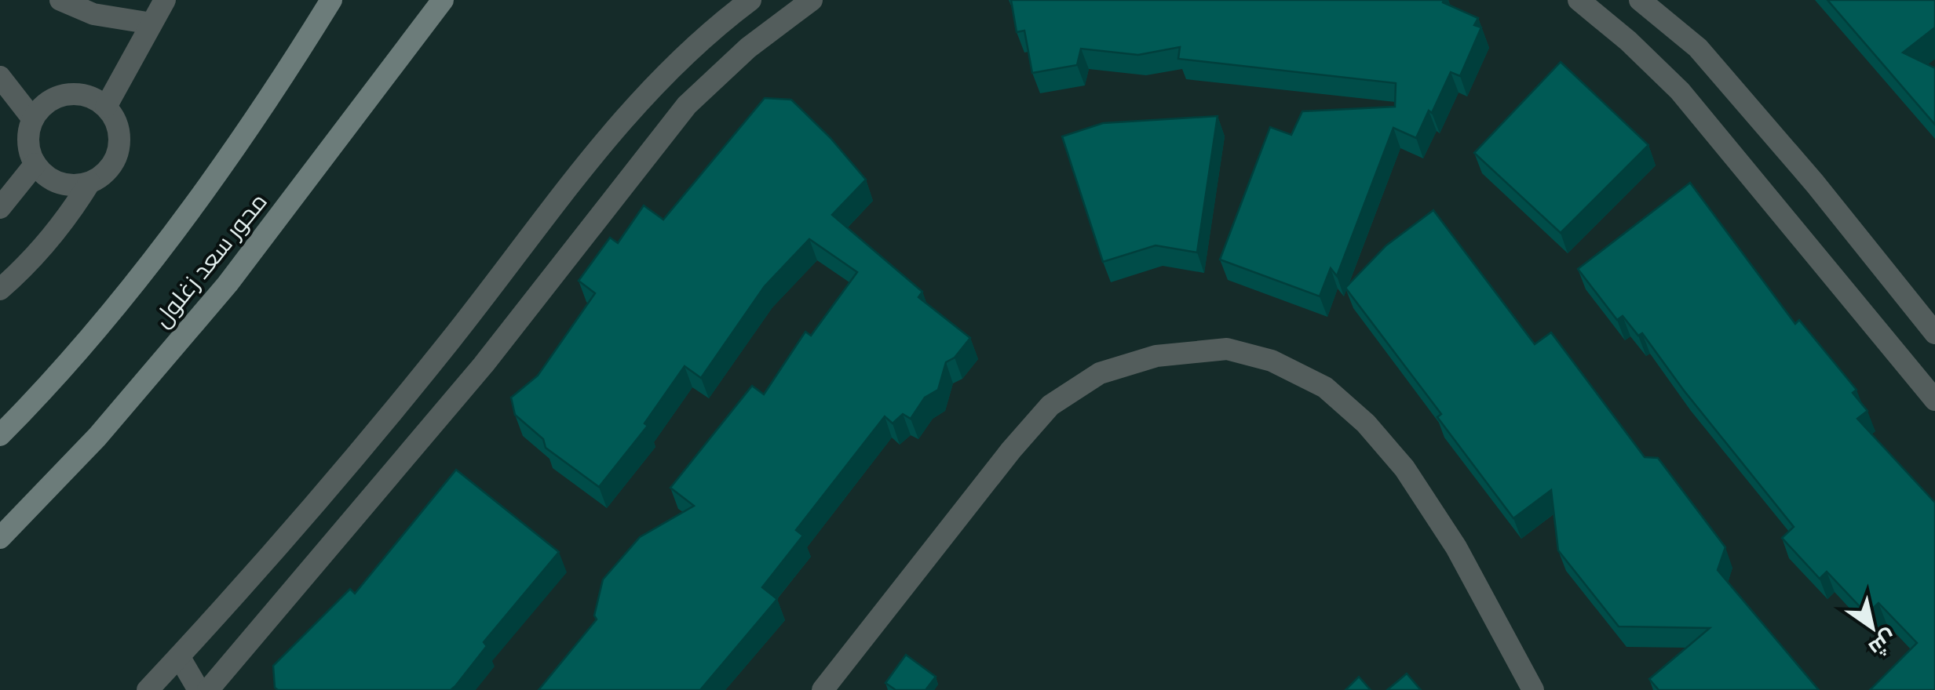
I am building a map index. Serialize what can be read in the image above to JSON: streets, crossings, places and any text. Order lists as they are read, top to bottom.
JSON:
{
  "streets": {
    "main road": ["محور سعد زغلول"]
  },
  "north": "bottom right"
}
